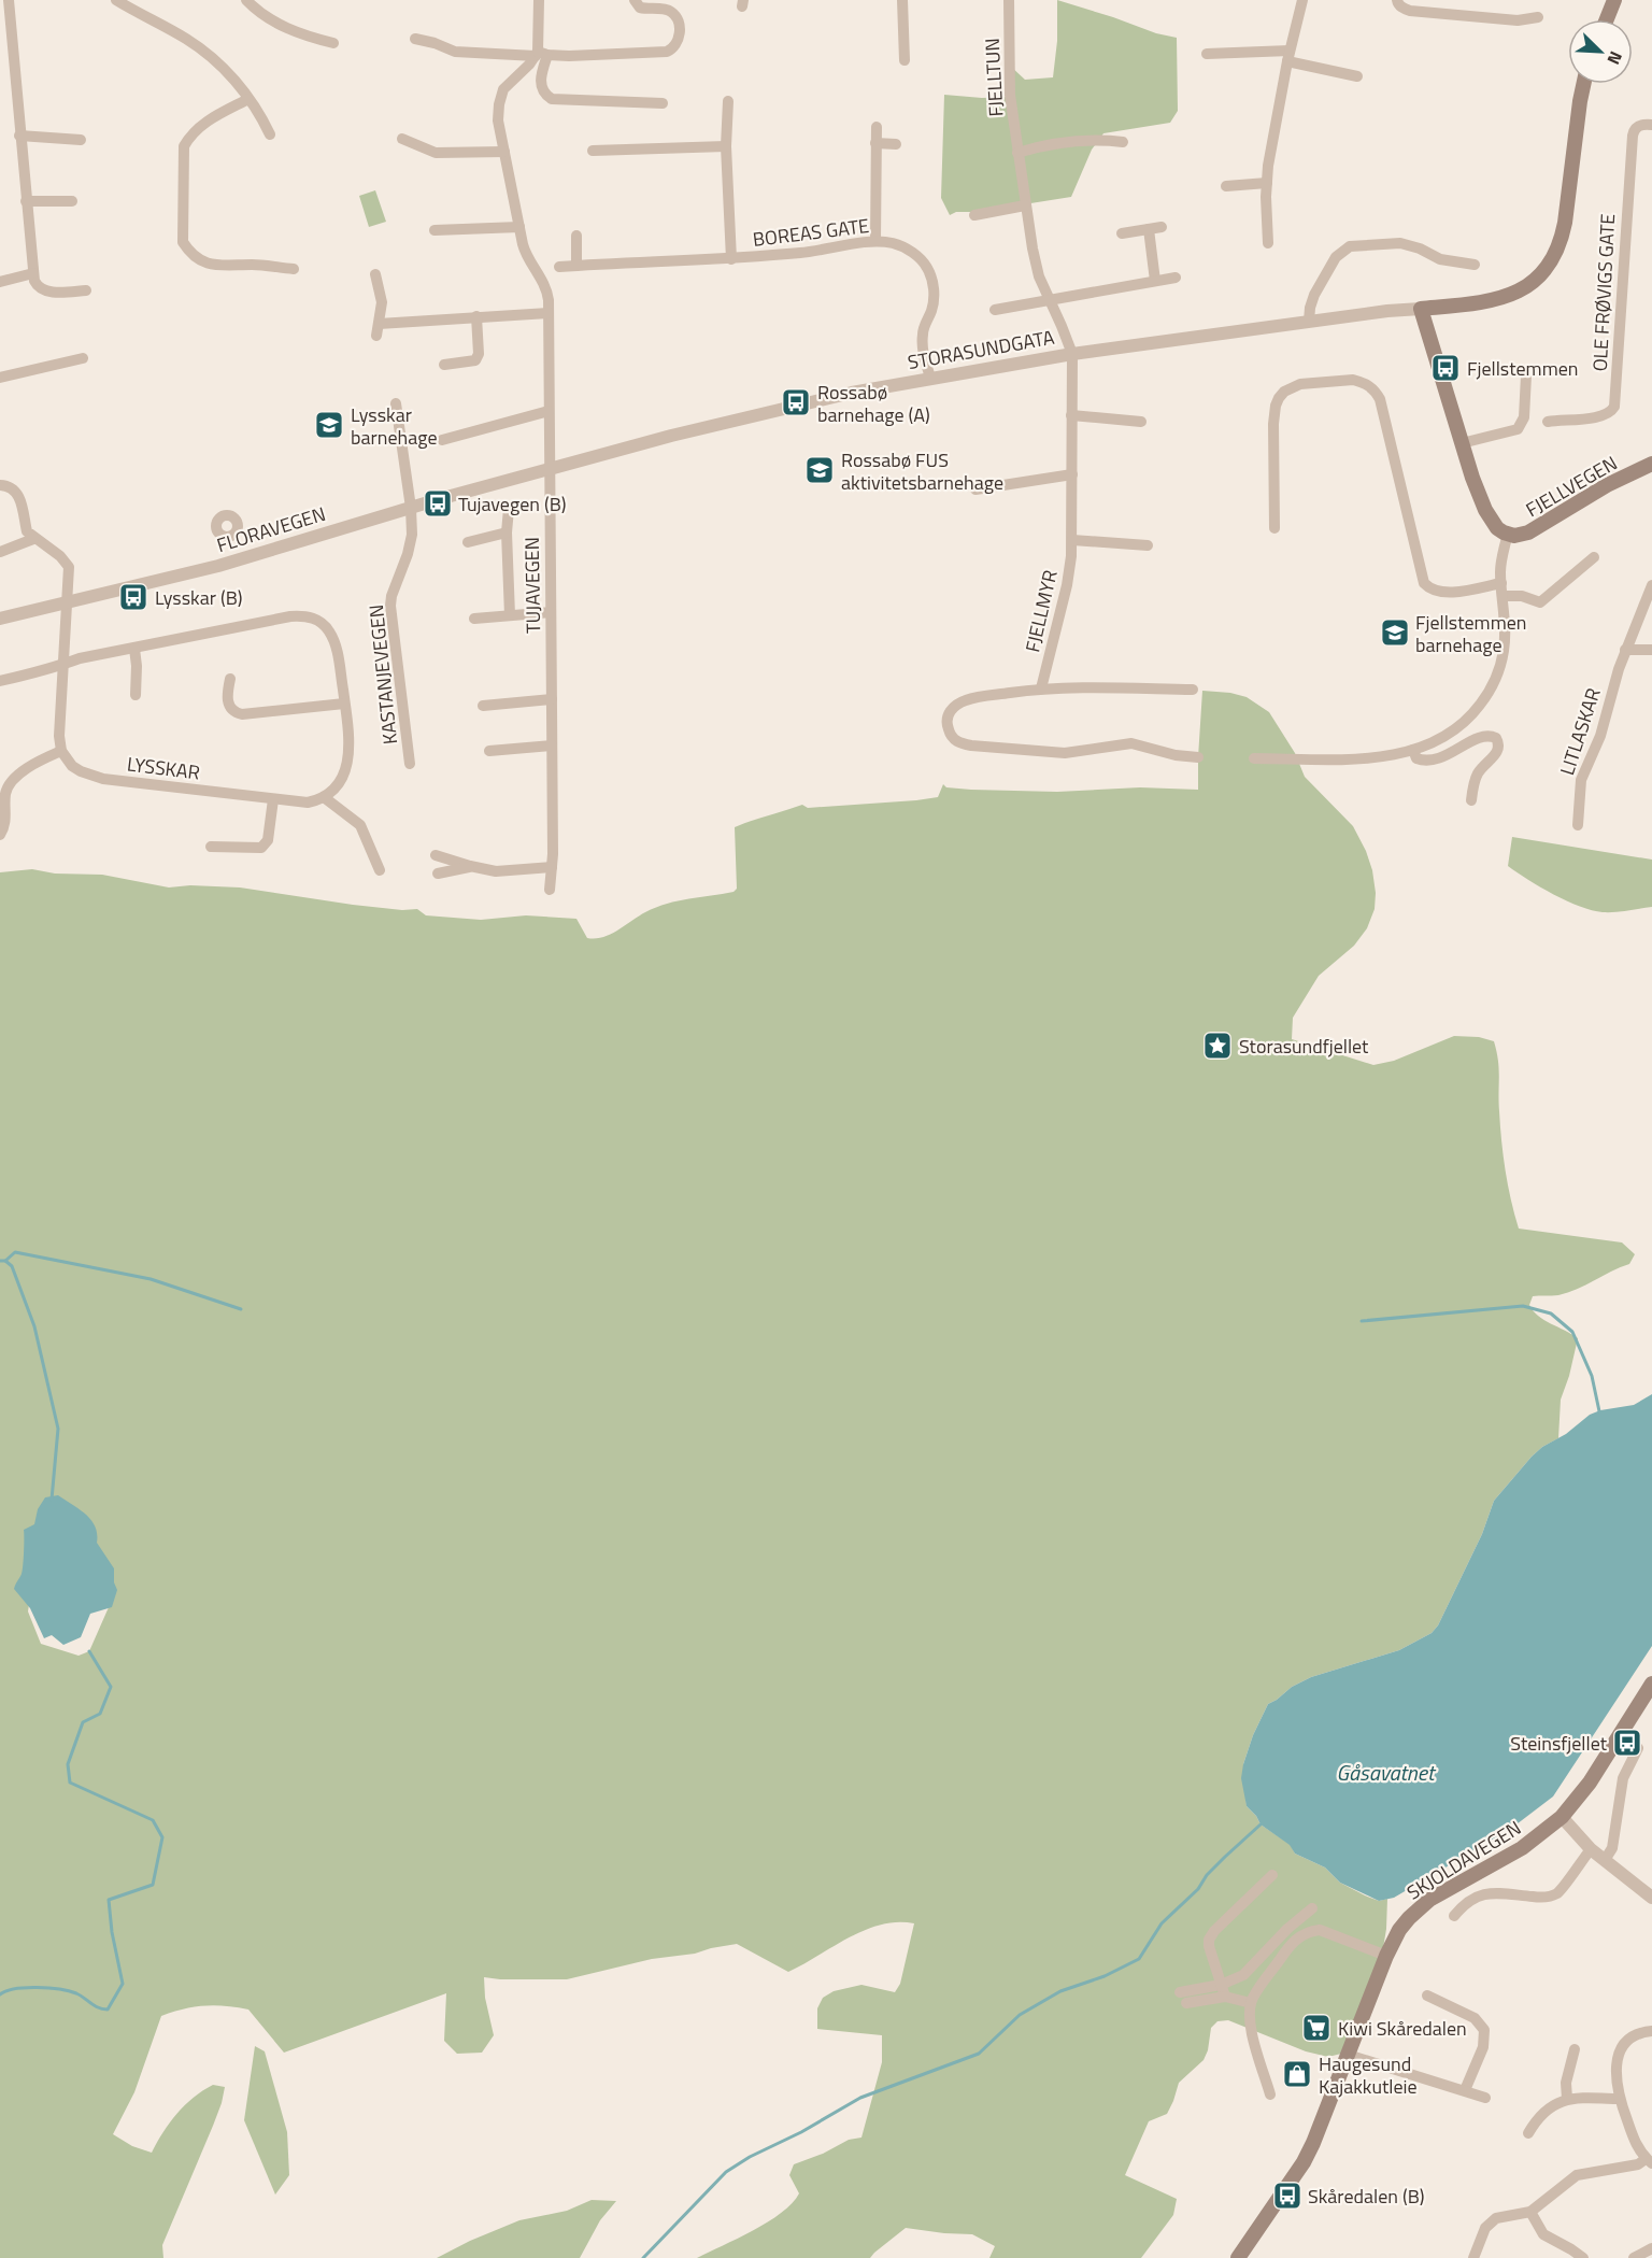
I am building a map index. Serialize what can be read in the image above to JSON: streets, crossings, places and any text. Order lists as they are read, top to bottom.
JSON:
{
  "streets": {
    "main road": ["STORASUNDGATA", "FJELLVEGEN", "SKJOLDAVEGEN"],
    "street": [
      "FJELLTUN",
      "BOREAS GATE",
      "OLE FRØVIGS GATE",
      "FLORAVEGEN",
      "TUJAVEGEN",
      "FJELLMYR",
      "KASTANJEVEGEN",
      "LITLASKAR",
      "LYSSKAR"
    ]
  },
  "crossings": [
    ["FJELLTUN", "STORASUNDGATA"],
    ["FJELLTUN", "FJELLMYR"],
    ["BOREAS GATE", "STORASUNDGATA"],
    ["STORASUNDGATA", "FLORAVEGEN"],
    ["STORASUNDGATA", "TUJAVEGEN"],
    ["STORASUNDGATA", "FJELLMYR"],
    ["FLORAVEGEN", "TUJAVEGEN"],
    ["FLORAVEGEN", "KASTANJEVEGEN"]
  ],
  "water": ["Gåsavatnet"],
  "places": {
    "bus stop": [
      "Fjellstemmen",
      "Rossabø barnehage (A)",
      "Tujavegen (B)",
      "Lysskar (B)",
      "Steinsfjellet",
      "Skåredalen (B)"
    ],
    "school or university": ["Lysskar barnehage", "Rossabø FUS aktivitetsbarnehage", "Fjellstemmen barnehage"],
    "place": ["Storasundfjellet"],
    "supermarket": ["Kiwi Skåredalen"],
    "shop": ["Haugesund Kajakkutleie"]
  },
  "north": "bottom right"
}
